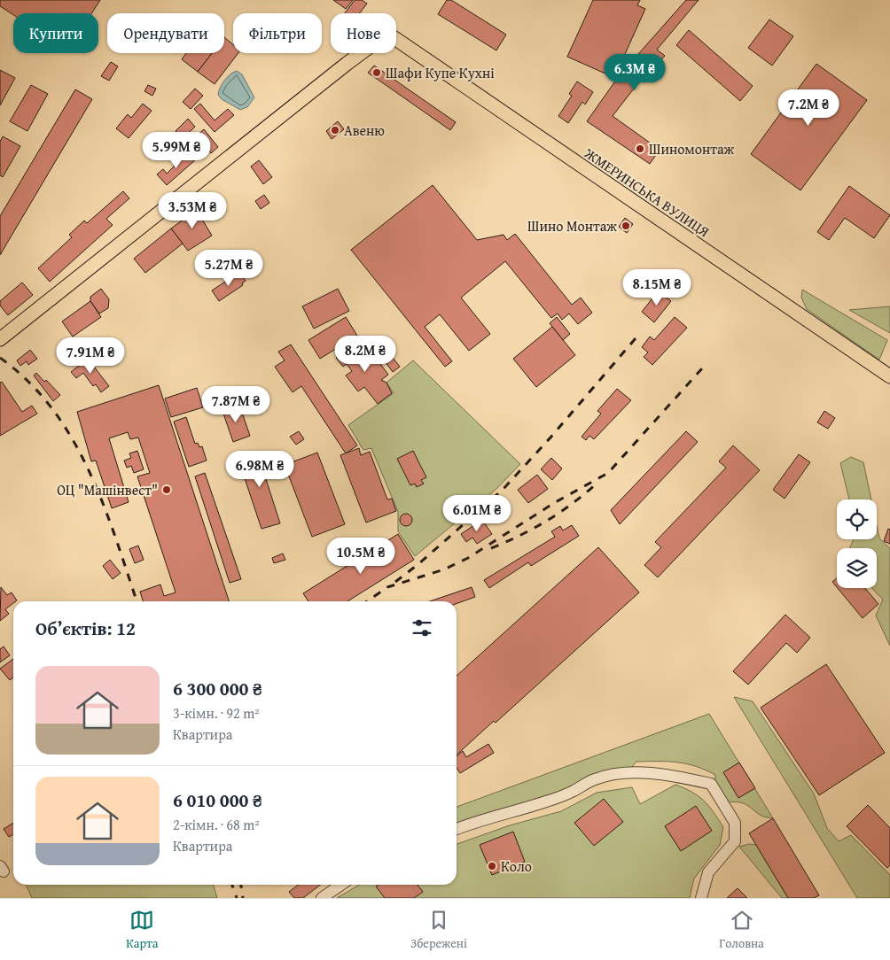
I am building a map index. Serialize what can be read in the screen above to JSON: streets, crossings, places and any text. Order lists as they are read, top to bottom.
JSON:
{
  "streets": {
    "main road": ["ЖМЕРИНСЬКА ВУЛИЦЯ"]
  },
  "places": [
    "Шафи Купе Кухні",
    "Авеню",
    "Шиномонтаж",
    "Шино Монтаж",
    "ОЦ \"Машінвест\"",
    "Коло"
  ],
  "page": {
    "chip": [
      "Купити",
      "Орендувати",
      "Фільтри",
      "Нове"
    ],
    "price": [
      "6.3M ₴",
      "7.2M ₴",
      "5.99M ₴",
      "3.53M ₴",
      "5.27M ₴",
      "8.15M ₴",
      "8.2M ₴",
      "7.91M ₴",
      "7.87M ₴",
      "6.98M ₴",
      "6.01M ₴",
      "10.5M ₴"
    ],
    "heading": "Об’єктів: 12",
    "list": [
      {
        "name": "6 300 000 ₴",
        "note": "3-кімн. · 92 m² · Квартира"
      },
      {
        "name": "6 010 000 ₴",
        "note": "2-кімн. · 68 m² · Квартира"
      }
    ],
    "tabs": ["Карта", "Збережені", "Головна"]
  }
}
